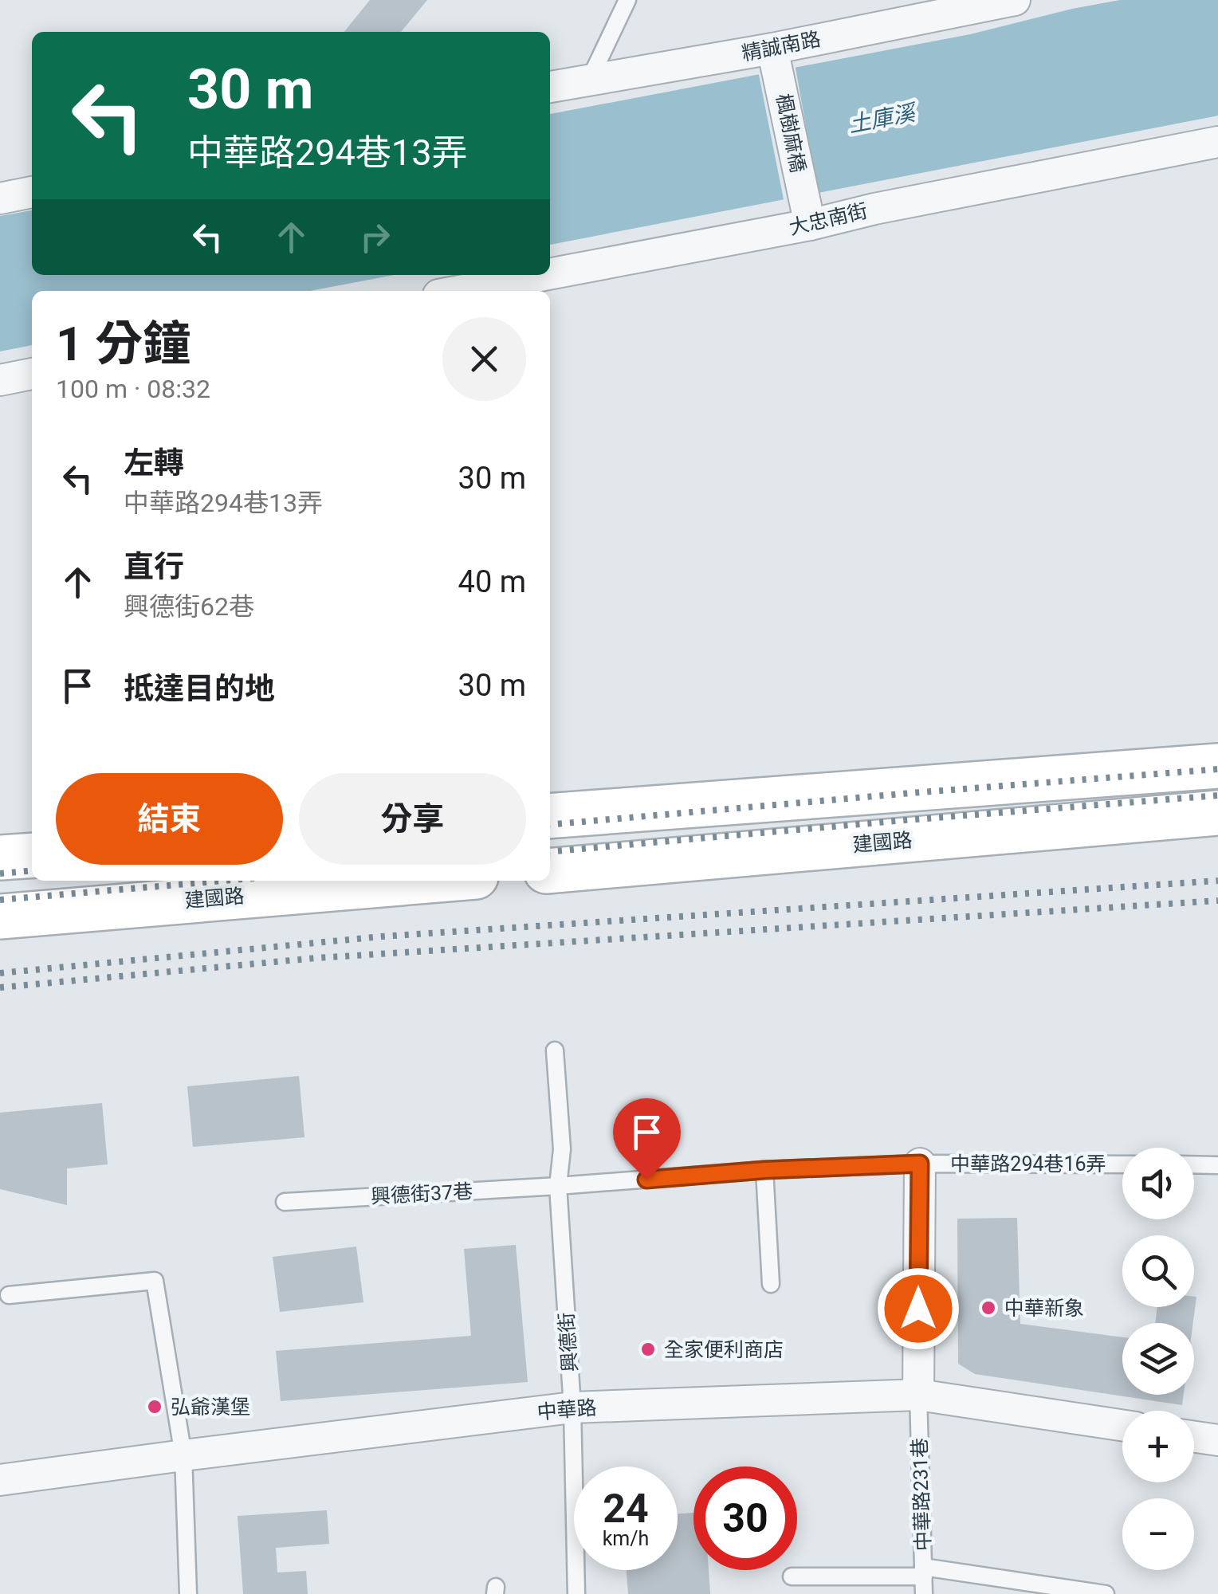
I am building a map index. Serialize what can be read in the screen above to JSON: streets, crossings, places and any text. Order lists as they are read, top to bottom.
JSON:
{
  "streets": {
    "main road": ["建國路"],
    "street": [
      "精誠南路",
      "楓樹麻橋",
      "大忠南街",
      "中華路"
    ],
    "lane": [
      "中華路294巷16弄",
      "興德街37巷",
      "興德街",
      "中華路231巷"
    ]
  },
  "crossings": [
    ["精誠南路", "楓樹麻橋"],
    ["楓樹麻橋", "大忠南街"],
    ["中華路294巷16弄", "興德街37巷"],
    ["興德街37巷", "興德街"],
    ["興德街", "中華路"],
    ["中華路", "中華路231巷"]
  ],
  "water": ["土庫溪"],
  "places": ["中華新象", "全家便利商店", "弘爺漢堡"],
  "page": {
    "turn": ["30 m", "中華路294巷13弄"],
    "heading": ["1 分鐘", "100 m · 08:32"],
    "list": [
      {
        "name": "左轉",
        "note": "中華路294巷13弄",
        "value": "30 m"
      },
      {
        "name": "直行",
        "note": "興德街62巷",
        "value": "40 m"
      },
      {
        "name": "抵達目的地",
        "value": "30 m"
      }
    ],
    "buttons": ["結束", "分享"],
    "map_buttons": ["+", "−"],
    "speed": "24 km/h",
    "limit": "30"
  }
}
